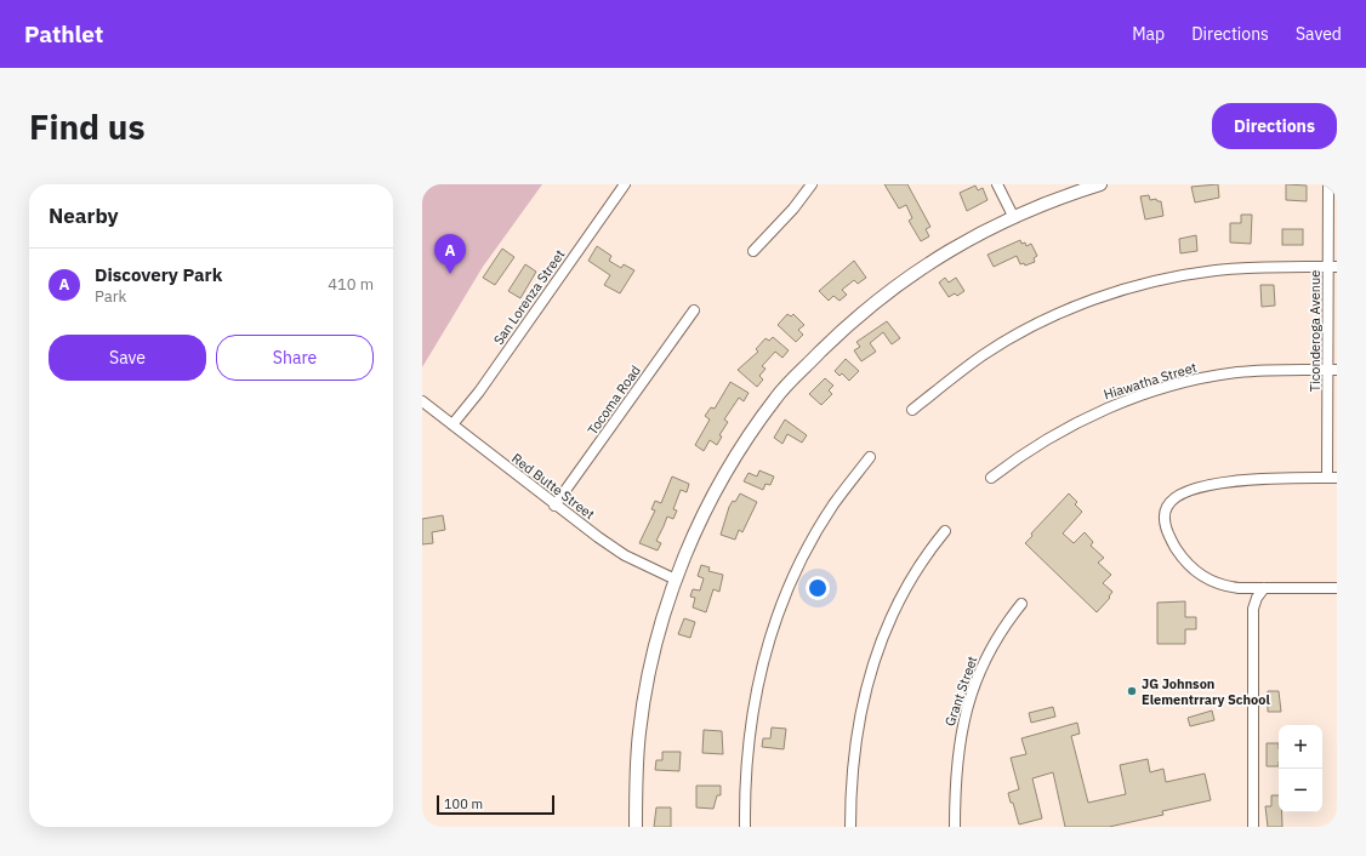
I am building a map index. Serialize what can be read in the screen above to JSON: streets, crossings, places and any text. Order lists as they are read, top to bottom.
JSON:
{
  "streets": {
    "street": [
      "San Lorenza Street",
      "Ticonderoga Avenue",
      "Hiawatha Street",
      "Tocoma Road",
      "Red Butte Street",
      "Grant Street"
    ]
  },
  "crossings": [
    ["San Lorenza Street", "Red Butte Street"],
    ["Ticonderoga Avenue", "Hiawatha Street"],
    ["Tocoma Road", "Red Butte Street"]
  ],
  "places": ["JG Johnson Elementrrary School"],
  "scale_bar": "100 m",
  "page": {
    "header": "Pathlet",
    "nav": ["Map", "Directions", "Saved"],
    "buttons": [
      "Directions",
      ["Save", "Share"]
    ],
    "title": "Find us",
    "heading": "Nearby",
    "pins": "A",
    "list": [
      {
        "mark": "A",
        "name": "Discovery Park",
        "note": "Park",
        "value": "410 m"
      }
    ],
    "map_buttons": ["+", "−"],
    "scale": "100 m"
  }
}
